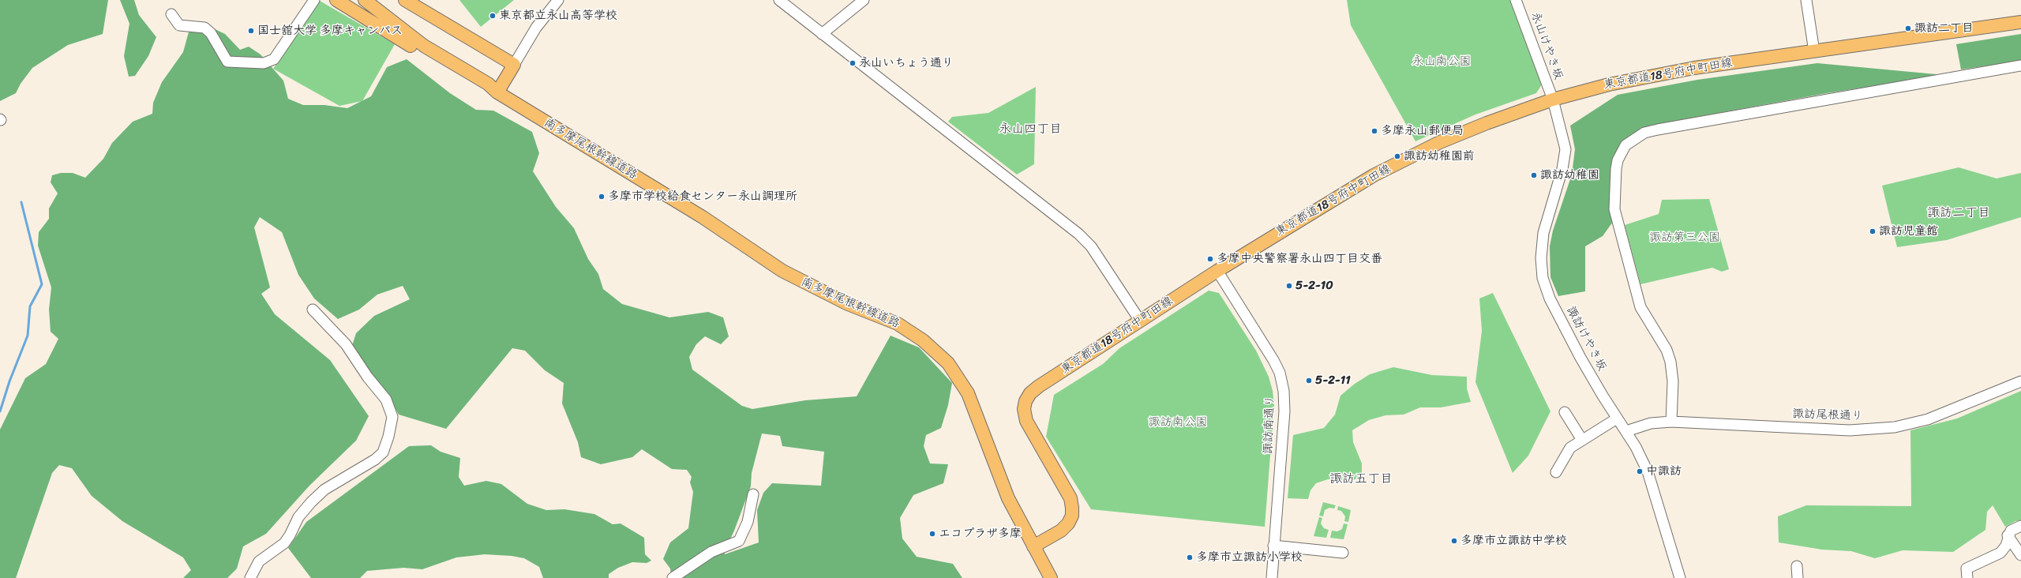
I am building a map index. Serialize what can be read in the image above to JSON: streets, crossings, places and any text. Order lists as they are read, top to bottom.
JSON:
{
  "streets": {
    "main road": ["東京都道18号府中町田線", "南多摩尾根幹線道路"],
    "street": [
      "永山けやき坂",
      "諏訪けやき坂",
      "諏訪尾根通り",
      "諏訪南通り"
    ]
  },
  "crossings": [
    ["永山けやき坂", "東京都道18号府中町田線"],
    ["永山けやき坂", "諏訪けやき坂"],
    ["東京都道18号府中町田線", "南多摩尾根幹線道路"],
    ["東京都道18号府中町田線", "諏訪けやき坂"],
    ["東京都道18号府中町田線", "諏訪南通り"],
    ["諏訪けやき坂", "諏訪尾根通り"]
  ],
  "districts": ["永山四丁目", "諏訪二丁目", "諏訪五丁目"],
  "parks": ["永山南公園", "諏訪第三公園", "諏訪南公園"],
  "places": [
    "東京都立永山高等学校",
    "諏訪二丁目",
    "国士舘大学 多摩キャンパス",
    "永山いちょう通り",
    "多摩永山郵便局",
    "諏訪幼稚園前",
    "諏訪幼稚園",
    "多摩市学校給食センター永山調理所",
    "諏訪児童館",
    "多摩中央警察署永山四丁目交番",
    "5-2-10",
    "5-2-11",
    "中諏訪",
    "エコプラザ多摩",
    "多摩市立諏訪中学校",
    "多摩市立諏訪小学校"
  ]
}
